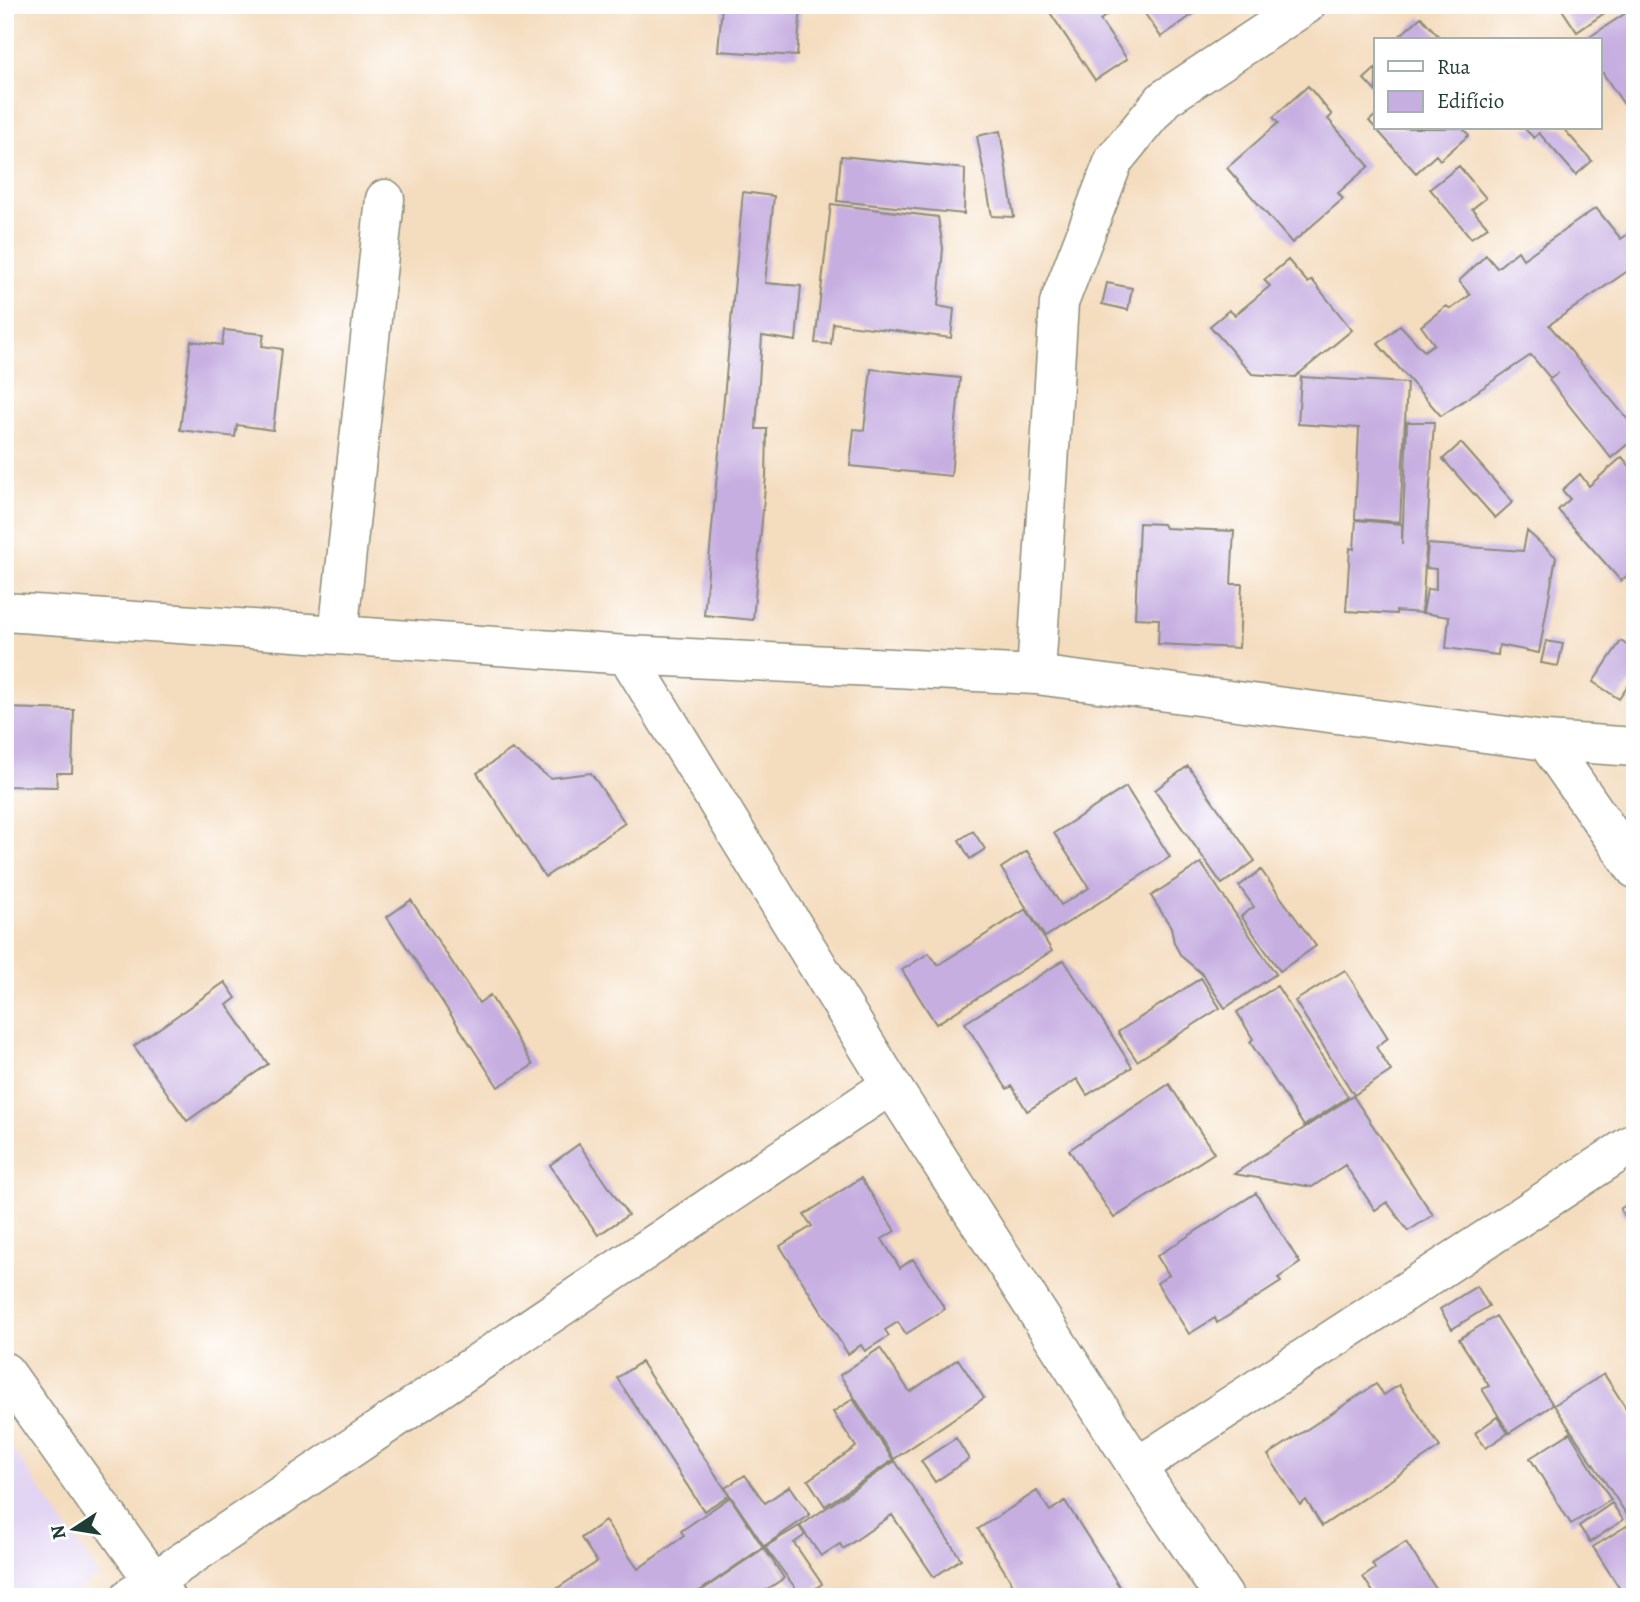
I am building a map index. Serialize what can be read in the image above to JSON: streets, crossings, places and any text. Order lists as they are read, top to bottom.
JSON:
{
  "legend": ["Rua", "Edifício"],
  "north": "left"
}
